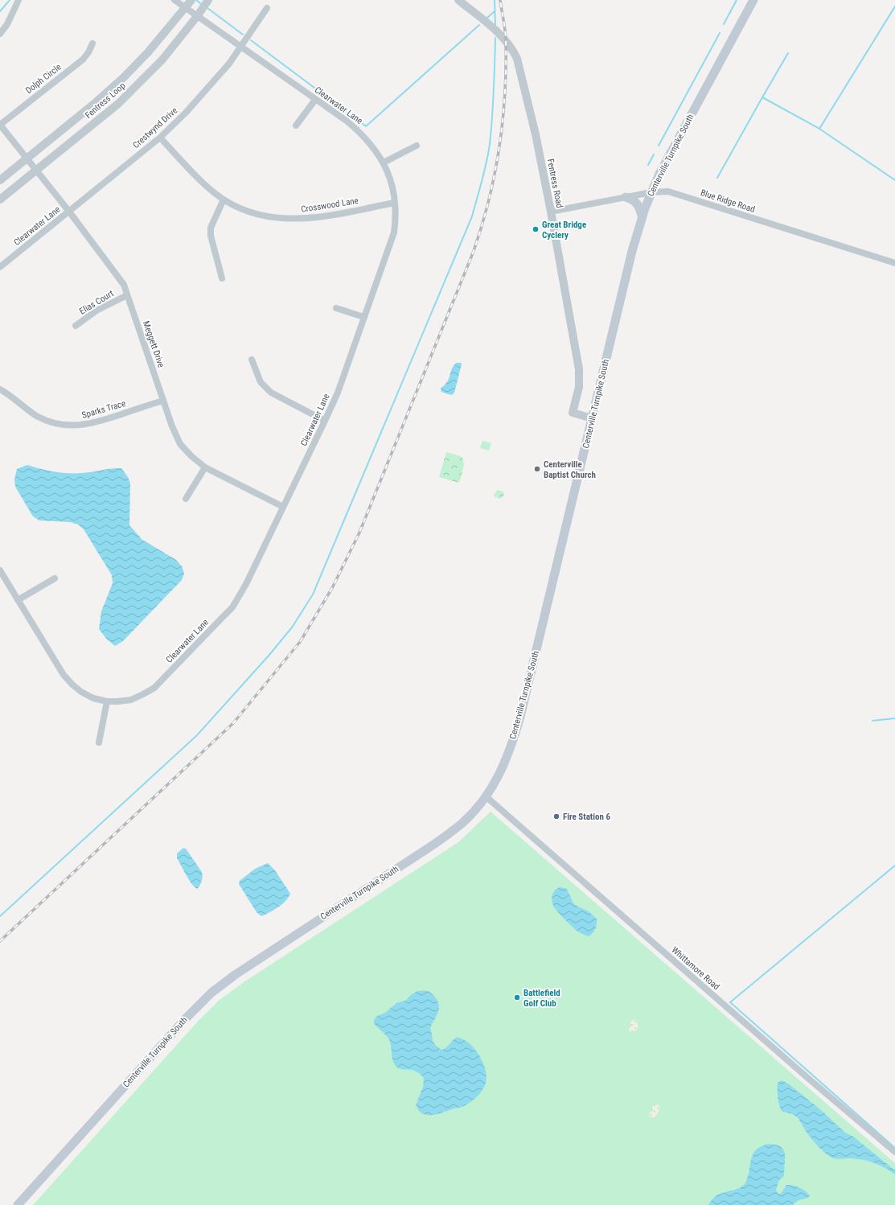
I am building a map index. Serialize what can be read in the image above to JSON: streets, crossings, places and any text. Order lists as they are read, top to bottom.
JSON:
{
  "streets": {
    "main road": ["Centerville Turnpike South"],
    "street": [
      "Dolph Circle",
      "Fentress Loop",
      "Clearwater Lane",
      "Crestwynd Drive",
      "Fentress Road",
      "Blue Ridge Road",
      "Crosswood Lane",
      "Elias Court",
      "Meggett Drive",
      "Sparks Trace",
      "Whittamore Road"
    ]
  },
  "crossings": [
    ["Dolph Circle", "Meggett Drive"],
    ["Fentress Loop", "Clearwater Lane"],
    ["Fentress Loop", "Meggett Drive"],
    ["Clearwater Lane", "Crestwynd Drive"],
    ["Clearwater Lane", "Crosswood Lane"],
    ["Clearwater Lane", "Meggett Drive"],
    ["Crestwynd Drive", "Crosswood Lane"],
    ["Crestwynd Drive", "Meggett Drive"],
    ["Centerville Turnpike South", "Fentress Road"],
    ["Centerville Turnpike South", "Blue Ridge Road"],
    ["Centerville Turnpike South", "Whittamore Road"],
    ["Fentress Road", "Blue Ridge Road"],
    ["Elias Court", "Meggett Drive"],
    ["Meggett Drive", "Sparks Trace"]
  ],
  "places": [
    "Great Bridge Cyclery",
    "Centerville Baptist Church",
    "Fire Station 6",
    "Battlefield Golf Club"
  ]
}
